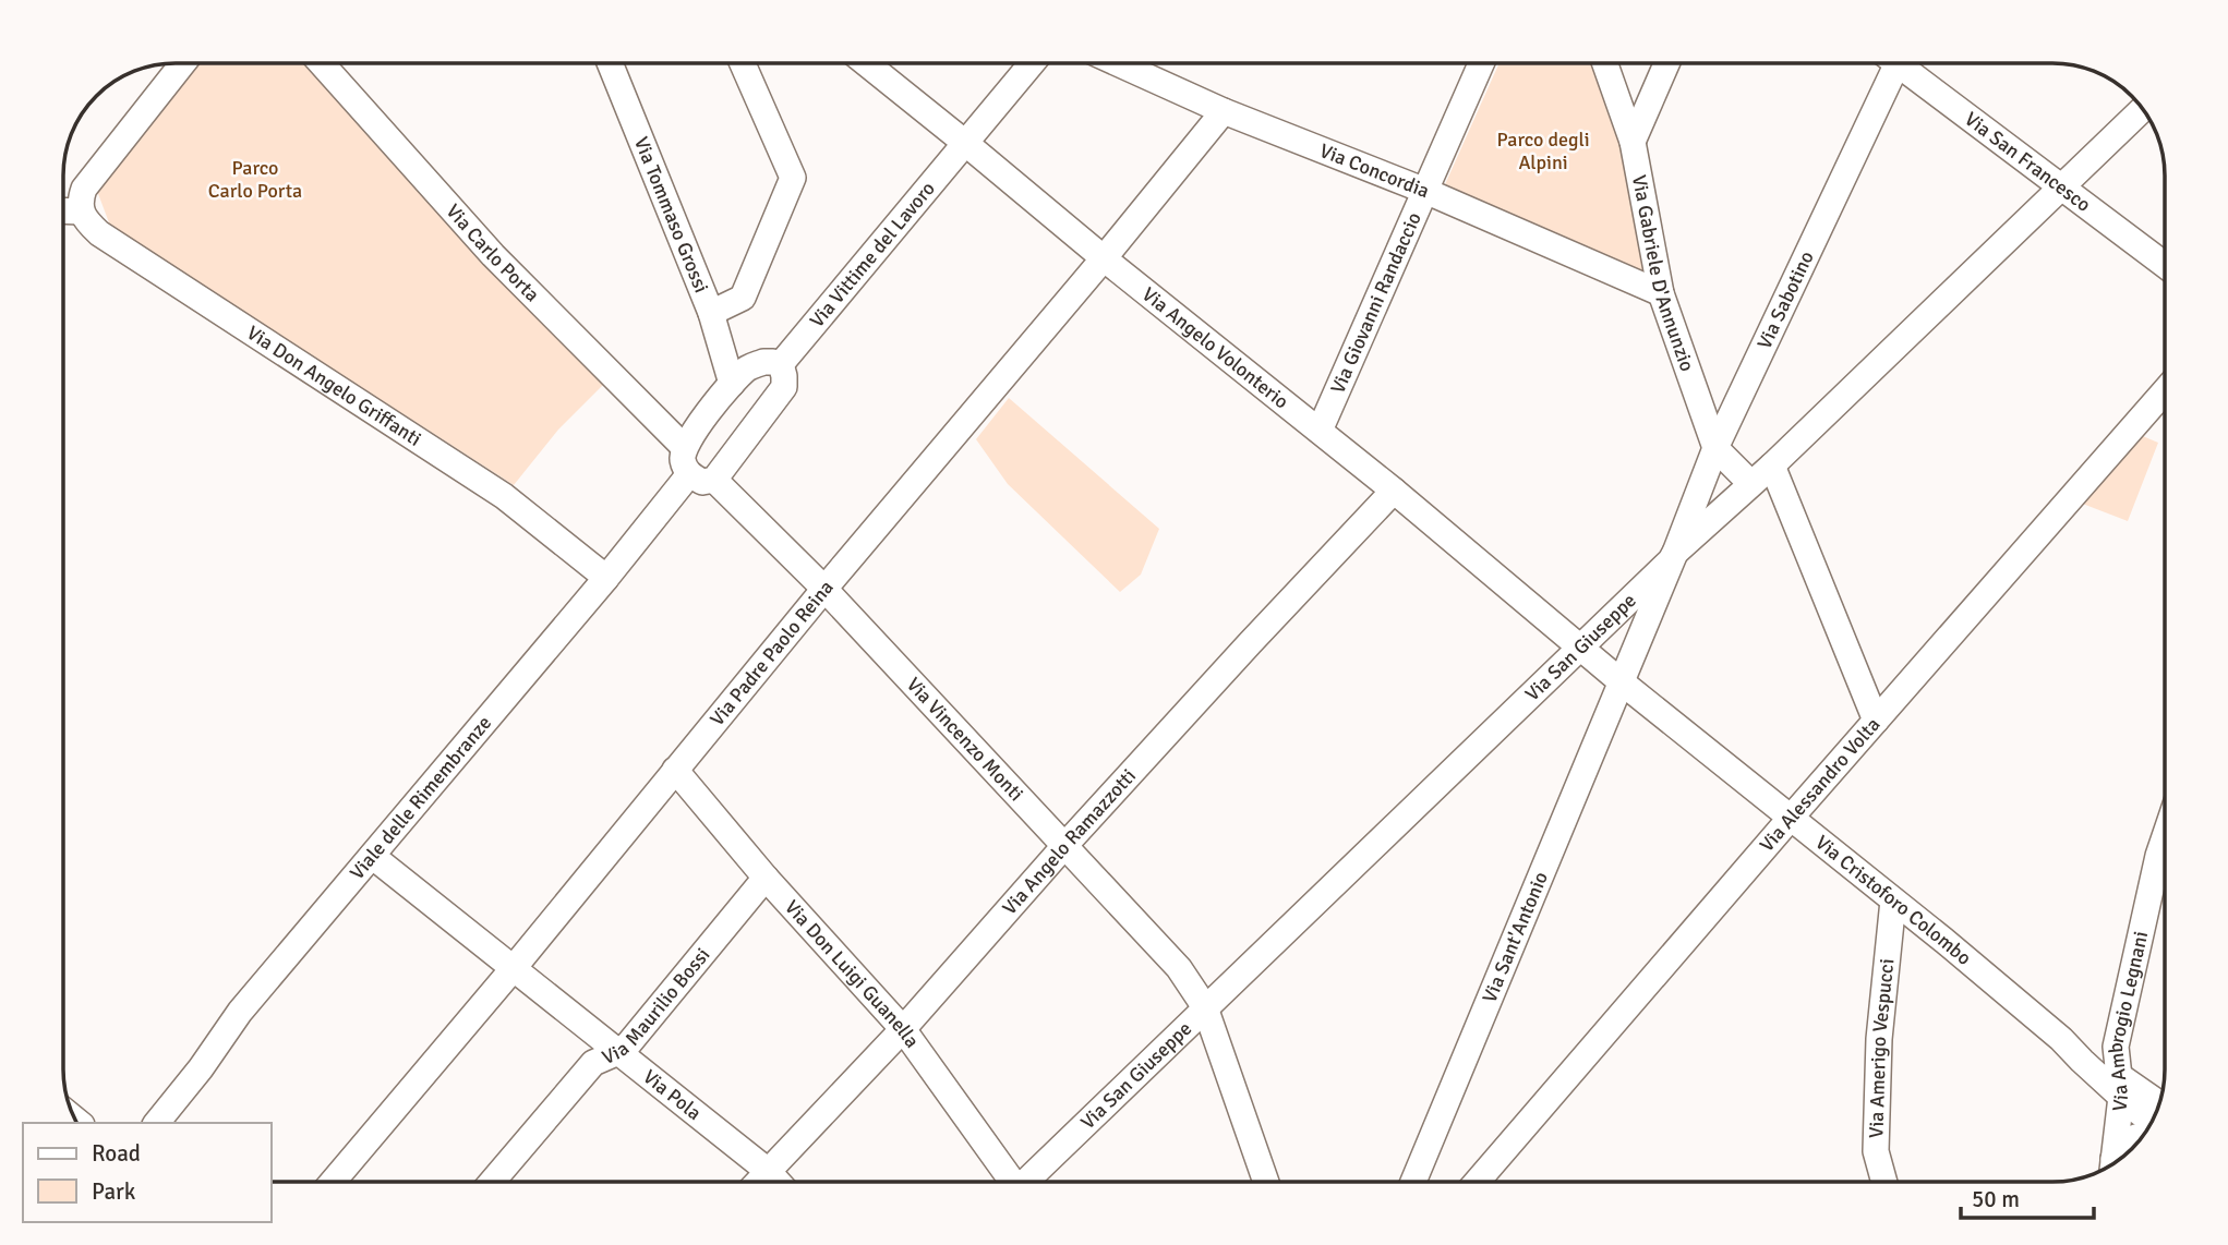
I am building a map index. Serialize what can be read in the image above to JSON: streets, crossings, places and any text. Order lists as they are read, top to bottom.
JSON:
{
  "streets": {
    "street": [
      "Via San Francesco",
      "Via Concordia",
      "Via Tommaso Grossi",
      "Via Carlo Porta",
      "Via Vittime del Lavoro",
      "Via Gabriele D'Annunzio",
      "Via Sabotino",
      "Via Giovanni Randaccio",
      "Via Angelo Volonterio",
      "Via Don Angelo Griffanti",
      "Via San Giuseppe",
      "Via Padre Paolo Reina",
      "Via Vincenzo Monti",
      "Via Alessandro Volta",
      "Viale delle Rimembranze",
      "Via Angelo Ramazzotti",
      "Via Cristoforo Colombo",
      "Via Sant'Antonio",
      "Via Don Luigi Guanella",
      "Via Maurilio Bossi",
      "Via Ambrogio Legnani",
      "Via Amerigo Vespucci",
      "Via Pola"
    ]
  },
  "crossings": [
    ["Via San Francesco", "Via San Giuseppe"],
    ["Via Concordia", "Via Gabriele D'Annunzio"],
    ["Via Concordia", "Via Giovanni Randaccio"],
    ["Via Concordia", "Via Padre Paolo Reina"],
    ["Via Vittime del Lavoro", "Via Angelo Volonterio"],
    ["Via Gabriele D'Annunzio", "Via Sabotino"],
    ["Via Gabriele D'Annunzio", "Via San Giuseppe"],
    ["Via Sabotino", "Via San Giuseppe"],
    ["Via Sabotino", "Via Sant'Antonio"],
    ["Via Giovanni Randaccio", "Via Angelo Volonterio"],
    ["Via Angelo Volonterio", "Via San Giuseppe"],
    ["Via Angelo Volonterio", "Via Padre Paolo Reina"],
    ["Via Angelo Volonterio", "Via Angelo Ramazzotti"],
    ["Via Angelo Volonterio", "Via Cristoforo Colombo"],
    ["Via Don Angelo Griffanti", "Viale delle Rimembranze"],
    ["Via San Giuseppe", "Via Vincenzo Monti"],
    ["Via San Giuseppe", "Via Cristoforo Colombo"],
    ["Via San Giuseppe", "Via Sant'Antonio"],
    ["Via Padre Paolo Reina", "Via Vincenzo Monti"],
    ["Via Padre Paolo Reina", "Via Don Luigi Guanella"],
    ["Via Padre Paolo Reina", "Via Pola"],
    ["Via Vincenzo Monti", "Via Angelo Ramazzotti"],
    ["Via Alessandro Volta", "Via Cristoforo Colombo"],
    ["Viale delle Rimembranze", "Via Pola"],
    ["Via Angelo Ramazzotti", "Via Don Luigi Guanella"],
    ["Via Angelo Ramazzotti", "Via Pola"],
    ["Via Cristoforo Colombo", "Via Sant'Antonio"],
    ["Via Cristoforo Colombo", "Via Ambrogio Legnani"],
    ["Via Cristoforo Colombo", "Via Amerigo Vespucci"],
    ["Via Don Luigi Guanella", "Via Maurilio Bossi"],
    ["Via Maurilio Bossi", "Via Pola"]
  ],
  "parks": ["Parco degli Alpini", "Parco Carlo Porta"],
  "legend": ["Road", "Park"],
  "scale_bar": "50 m"
}
